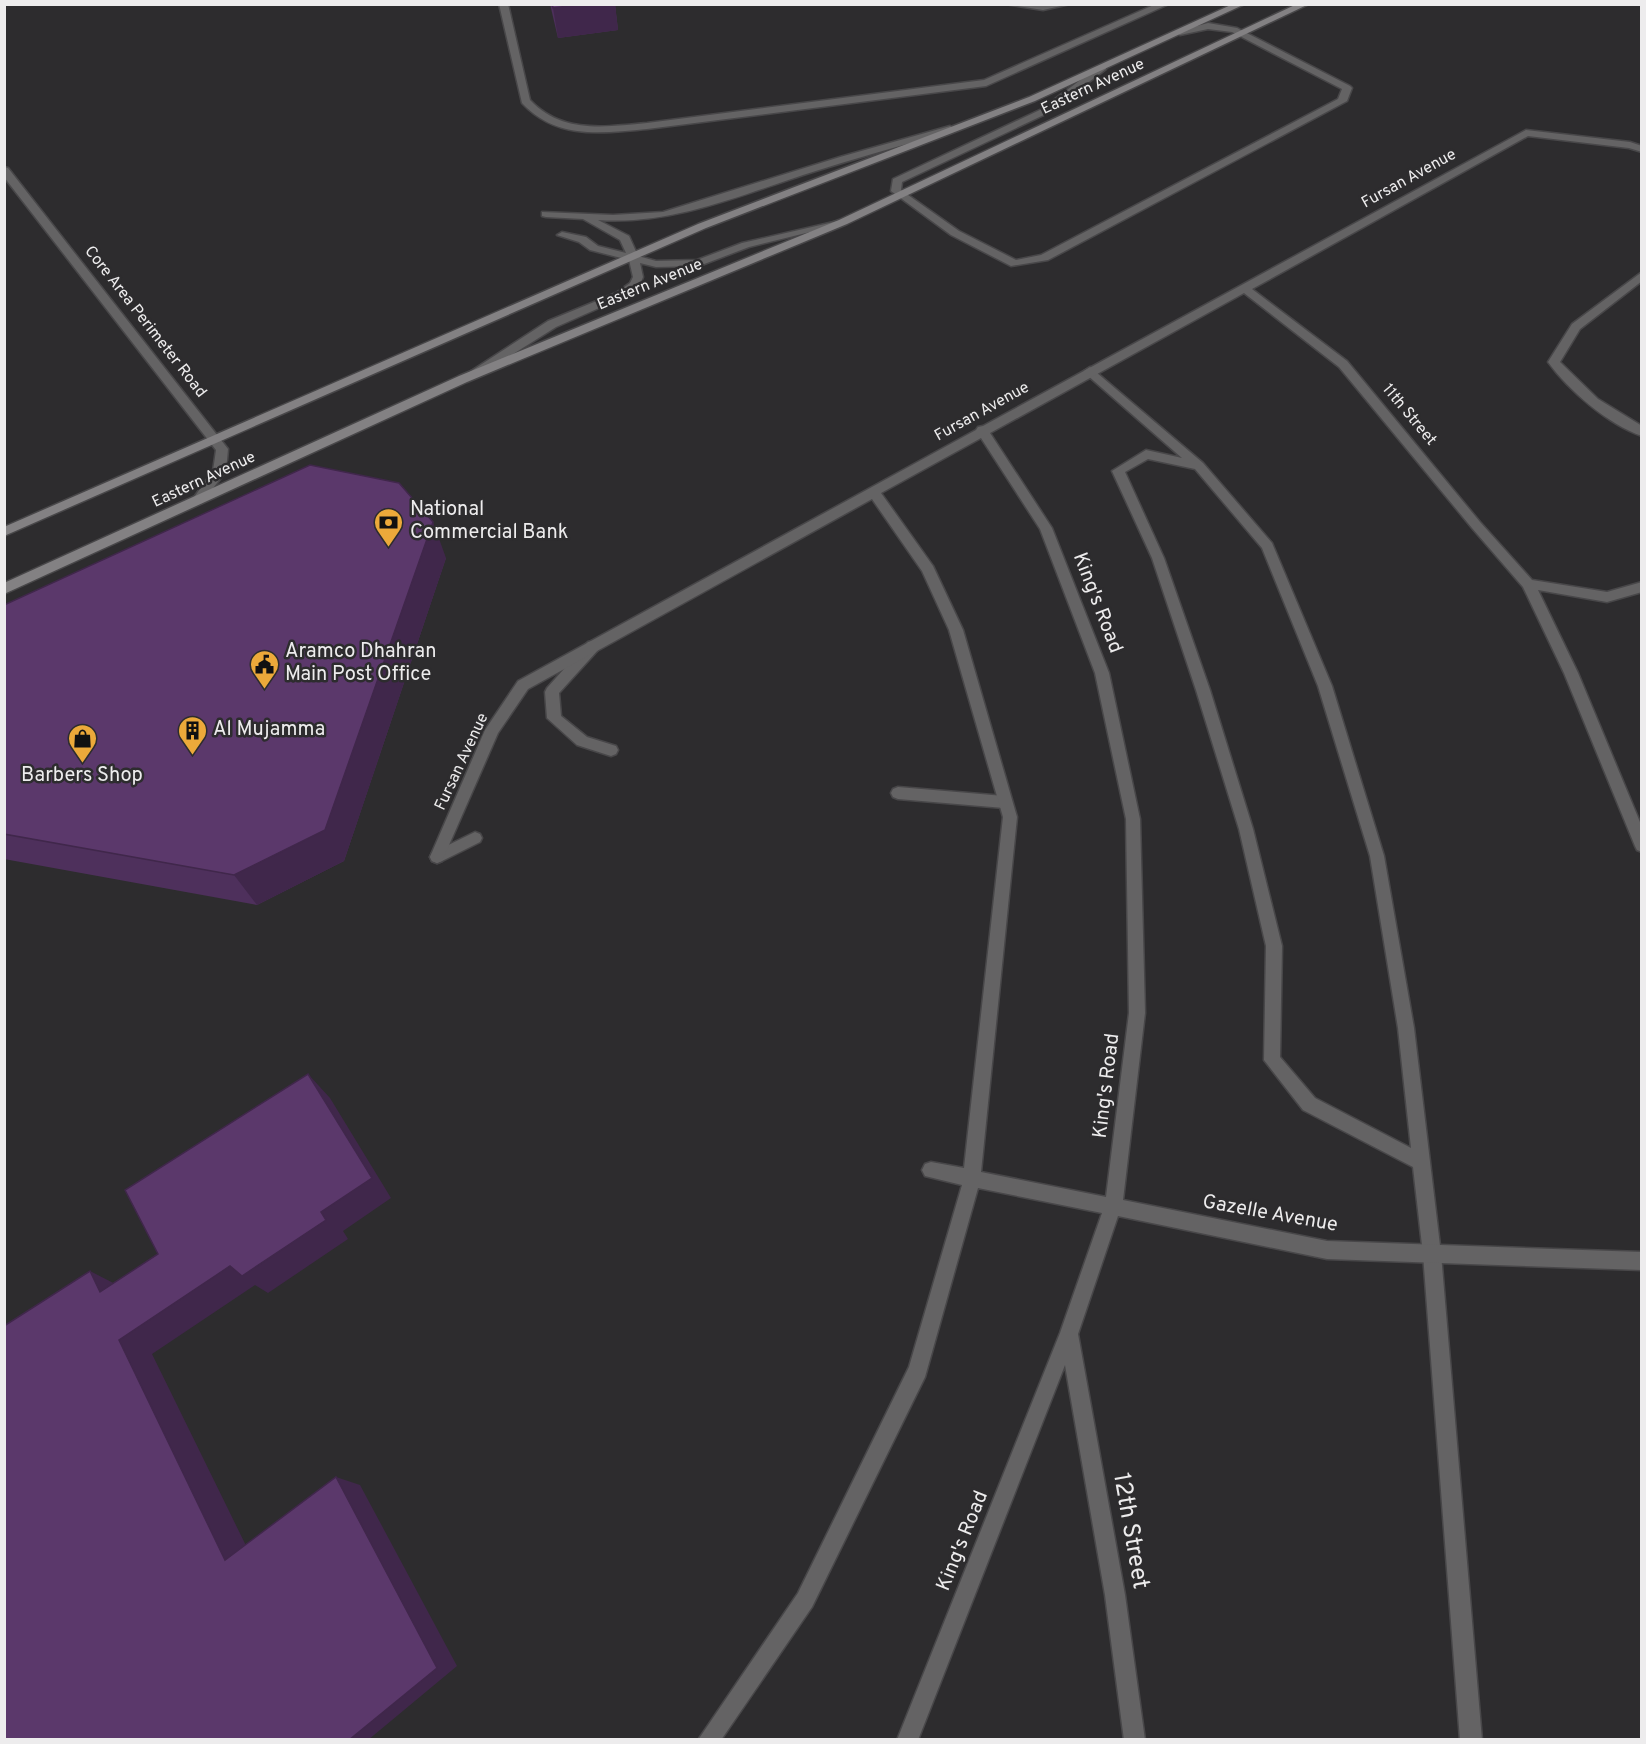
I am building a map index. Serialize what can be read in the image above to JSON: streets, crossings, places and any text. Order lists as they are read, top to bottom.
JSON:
{
  "streets": {
    "main road": ["Eastern Avenue"],
    "street": [
      "Fursan Avenue",
      "Core Area Perimeter Road",
      "11th Street",
      "King's Road",
      "Gazelle Avenue",
      "12th Street"
    ]
  },
  "crossings": [
    ["Eastern Avenue", "Core Area Perimeter Road"],
    ["Fursan Avenue", "11th Street"],
    ["Fursan Avenue", "King's Road"],
    ["King's Road", "Gazelle Avenue"],
    ["King's Road", "12th Street"]
  ],
  "places": {
    "bank": ["National Commercial Bank"],
    "public building": ["Aramco Dhahran Main Post Office"],
    "building": ["Al Mujamma"],
    "shop": ["Barbers Shop"]
  }
}
